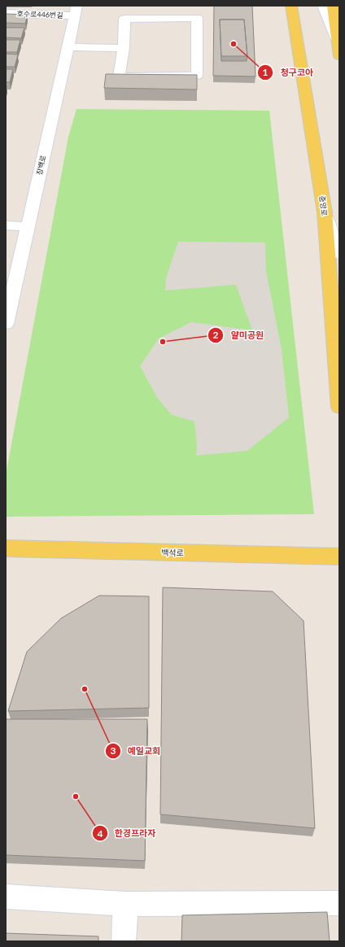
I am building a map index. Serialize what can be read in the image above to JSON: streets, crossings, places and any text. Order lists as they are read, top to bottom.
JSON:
{
  "streets": {
    "main road": ["중앙로", "백석로"],
    "street": ["호수로446번길", "장백로"]
  },
  "crossings": [
    ["호수로446번길", "장백로"]
  ],
  "places": [
    "청구코아",
    "얄미공원",
    "예일교회",
    "한경프라자"
  ]
}
